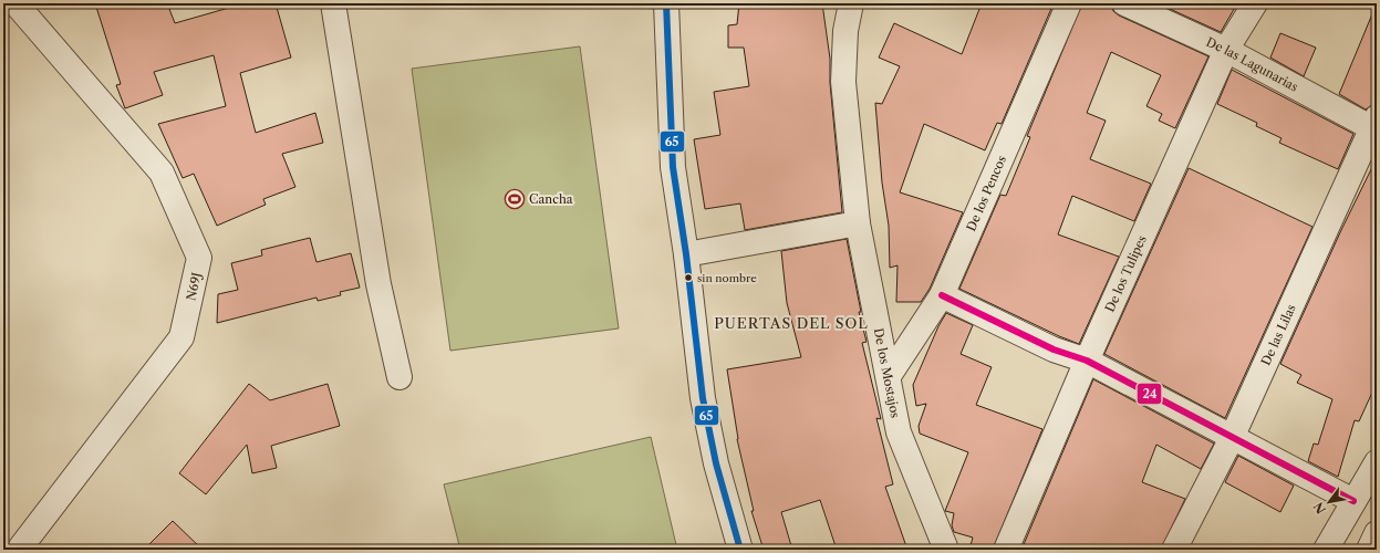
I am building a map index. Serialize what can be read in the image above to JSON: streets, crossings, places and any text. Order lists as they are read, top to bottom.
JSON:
{
  "streets": {
    "street": [
      "De las Lagunarias",
      "De los Pencos",
      "De los Tulipes",
      "N69J",
      "De las Lilas",
      "De los Mostajos"
    ]
  },
  "crossings": [
    ["De las Lagunarias", "De los Tulipes"],
    ["De las Lagunarias", "De las Lilas"],
    ["De los Pencos", "De los Mostajos"]
  ],
  "districts": ["PUERTAS DEL SOL"],
  "places": {
    "sports": ["Cancha"],
    "other": ["sin nombre"]
  },
  "lines": ["transit line 65", "transit line 24"],
  "north": "bottom left"
}
